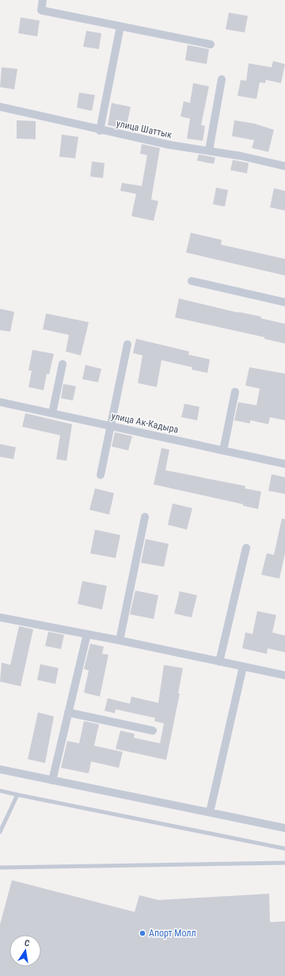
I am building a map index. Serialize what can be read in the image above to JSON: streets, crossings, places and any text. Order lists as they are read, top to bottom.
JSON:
{
  "streets": {
    "street": ["улица Шаттык", "улица Ак-Кадыра"]
  },
  "places": ["Апорт Молл"],
  "north": "top"
}
